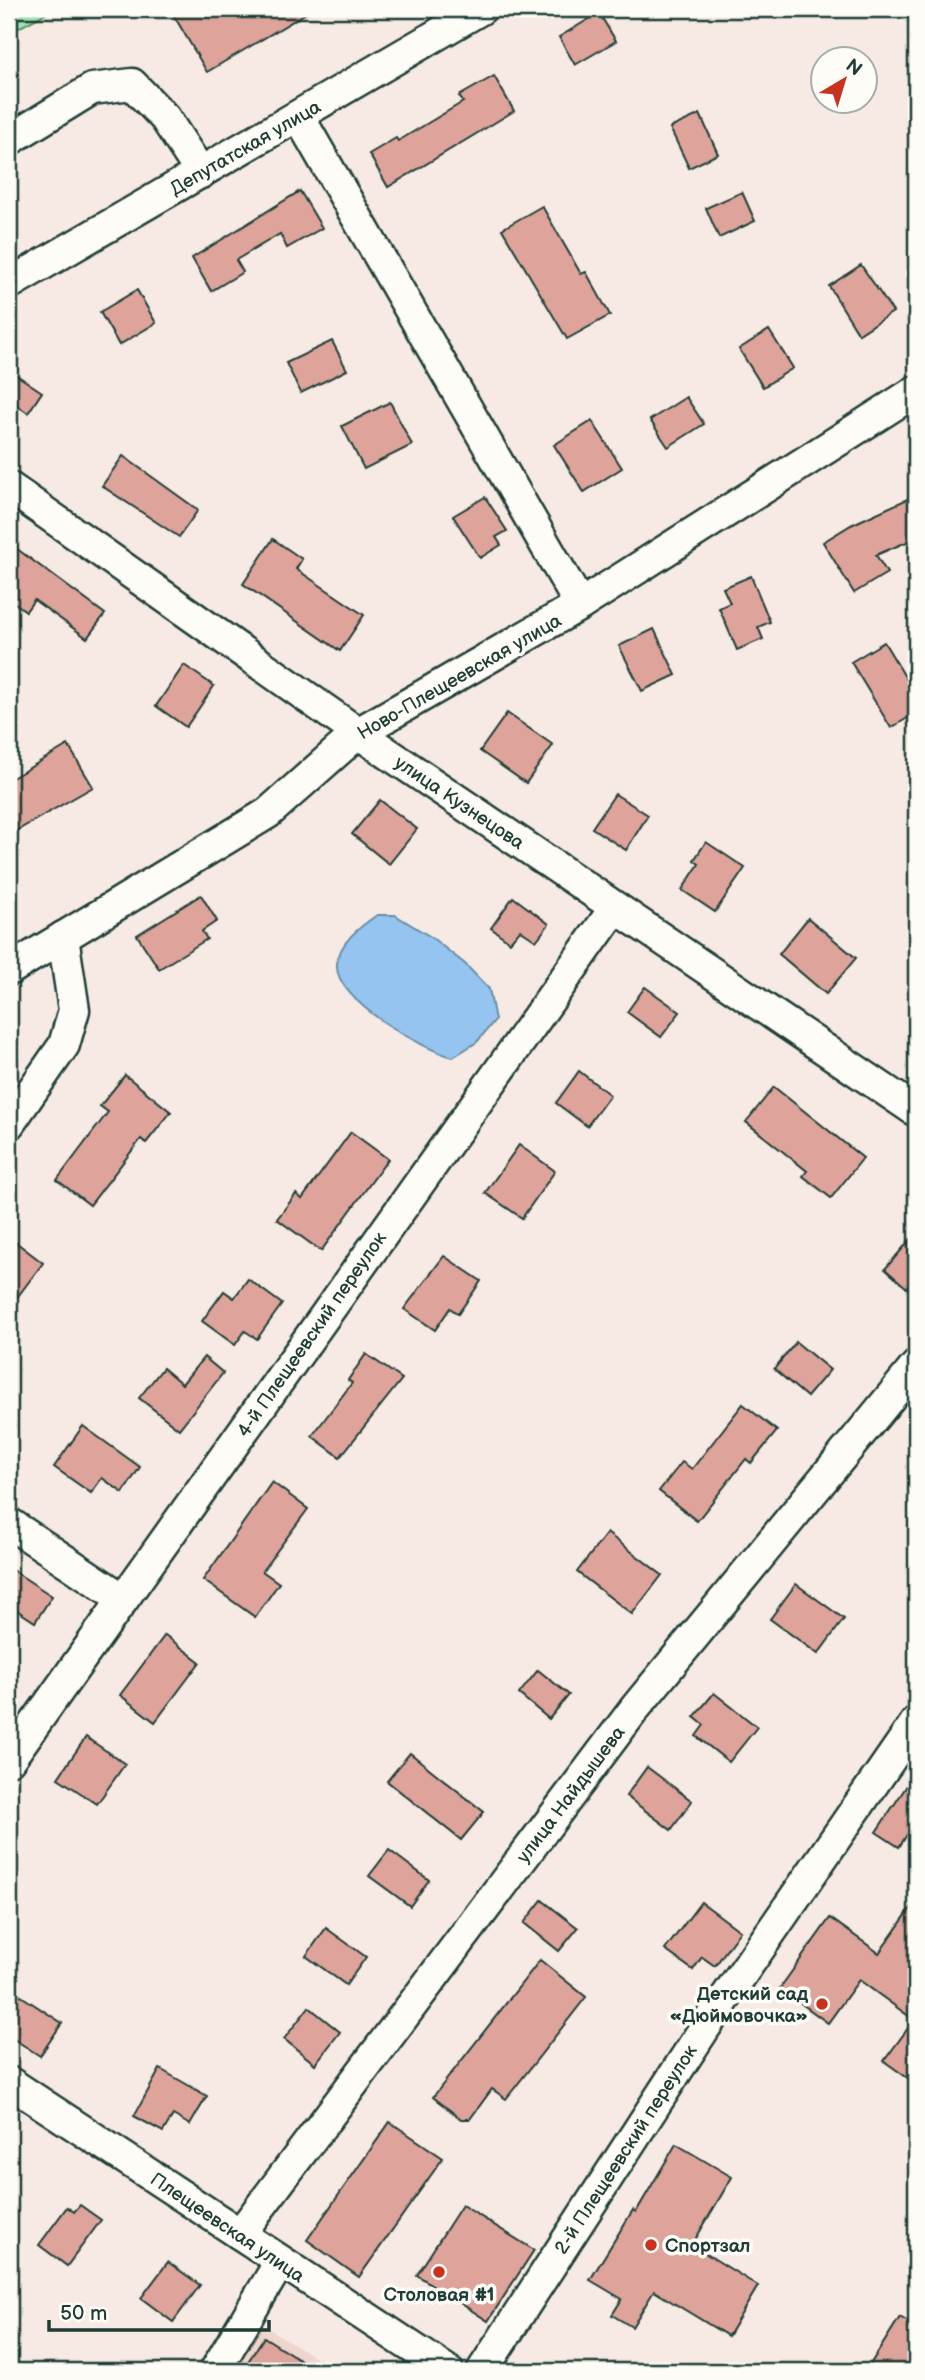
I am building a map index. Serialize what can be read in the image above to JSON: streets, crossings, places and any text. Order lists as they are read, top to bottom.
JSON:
{
  "streets": {
    "street": [
      "Депутатская улица",
      "Ново-Плещеевская улица",
      "улица Кузнецова",
      "4-й Плещеевский переулок",
      "улица Найдышева",
      "2-й Плещеевский переулок",
      "Плещеевская улица"
    ]
  },
  "crossings": [
    ["Ново-Плещеевская улица", "улица Кузнецова"],
    ["улица Кузнецова", "4-й Плещеевский переулок"],
    ["улица Найдышева", "Плещеевская улица"]
  ],
  "places": ["Детский сад «Дюймовочка»", "Спортзал", "Столовая #1"],
  "scale_bar": "50 m",
  "north": "top right"
}
